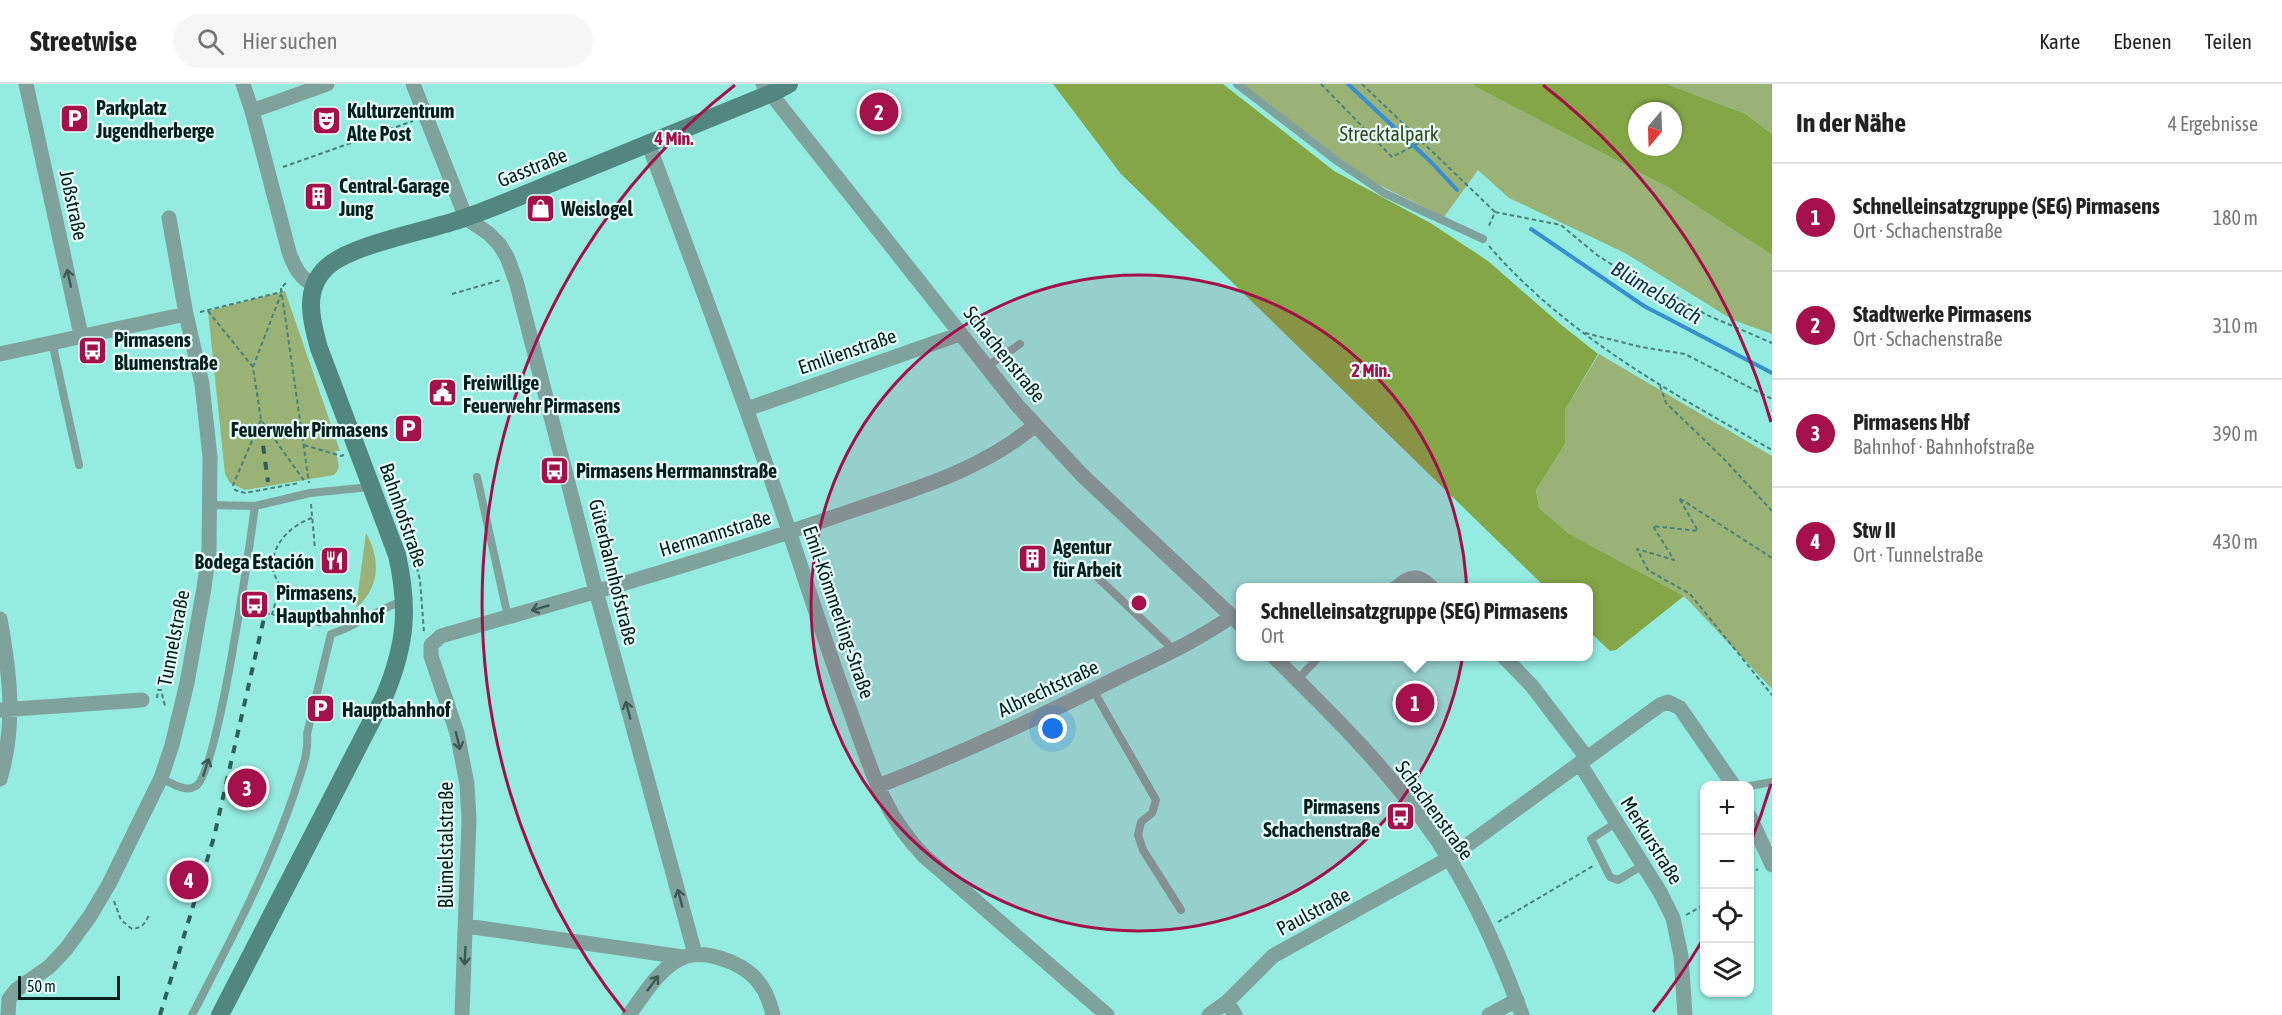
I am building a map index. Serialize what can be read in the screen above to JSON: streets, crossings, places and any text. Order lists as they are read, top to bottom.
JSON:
{
  "streets": {
    "street": [
      "Gasstraße",
      "Joßstraße",
      "Emilienstraße",
      "Schachenstraße",
      "Bahnhofstraße",
      "Hermannstraße",
      "Güterbahnhofstraße",
      "Emil-Kömmerling-Straße",
      "Tunnelstraße",
      "Albrechtstraße",
      "Merkurstraße",
      "Blümelstalstraße",
      "Paulstraße"
    ]
  },
  "crossings": [
    ["Gasstraße", "Schachenstraße"],
    ["Gasstraße", "Bahnhofstraße"],
    ["Gasstraße", "Güterbahnhofstraße"],
    ["Gasstraße", "Emil-Kömmerling-Straße"],
    ["Emilienstraße", "Schachenstraße"],
    ["Emilienstraße", "Emil-Kömmerling-Straße"],
    ["Schachenstraße", "Hermannstraße"],
    ["Schachenstraße", "Albrechtstraße"],
    ["Schachenstraße", "Paulstraße"],
    ["Hermannstraße", "Güterbahnhofstraße"],
    ["Hermannstraße", "Emil-Kömmerling-Straße"],
    ["Hermannstraße", "Blümelstalstraße"],
    ["Emil-Kömmerling-Straße", "Albrechtstraße"],
    ["Merkurstraße", "Paulstraße"]
  ],
  "one_way": ["Joßstraße", "Güterbahnhofstraße", "Blümelstalstraße"],
  "water": ["Blümelsbach"],
  "parks": ["Strecktalpark"],
  "places": {
    "parking": ["Parkplatz Jugendherberge", "Feuerwehr Pirmasens", "Hauptbahnhof"],
    "theatre": ["Kulturzentrum Alte Post"],
    "building": ["Central-Garage Jung", "Agentur für Arbeit"],
    "shop": ["Weislogel"],
    "bus stop": [
      "Pirmasens Blumenstraße",
      "Pirmasens Herrmannstraße",
      "Pirmasens, Hauptbahnhof",
      "Pirmasens Schachenstraße"
    ],
    "public building": ["Freiwillige Feuerwehr Pirmasens"],
    "restaurant": ["Bodega Estación"]
  },
  "scale_bar": "50 m",
  "north": "bottom",
  "page": {
    "header": "Streetwise",
    "search": "Hier suchen",
    "nav": ["Karte", "Ebenen", "Teilen"],
    "heading": ["In der Nähe", "4 Ergebnisse"],
    "pins": [
      "2",
      "1",
      "3",
      "4"
    ],
    "list": [
      {
        "mark": "1",
        "name": "Schnelleinsatzgruppe (SEG) Pirmasens",
        "note": "Ort · Schachenstraße",
        "value": "180 m"
      },
      {
        "mark": "2",
        "name": "Stadtwerke Pirmasens",
        "note": "Ort · Schachenstraße",
        "value": "310 m"
      },
      {
        "mark": "3",
        "name": "Pirmasens Hbf",
        "note": "Bahnhof · Bahnhofstraße",
        "value": "390 m"
      },
      {
        "mark": "4",
        "name": "Stw II",
        "note": "Ort · Tunnelstraße",
        "value": "430 m"
      }
    ],
    "popup": ["Schnelleinsatzgruppe (SEG) Pirmasens", "Ort"],
    "map_buttons": ["+", "−"],
    "scale": "50 m"
  },
  "rings": ["4 Min.", "2 Min."]
}
